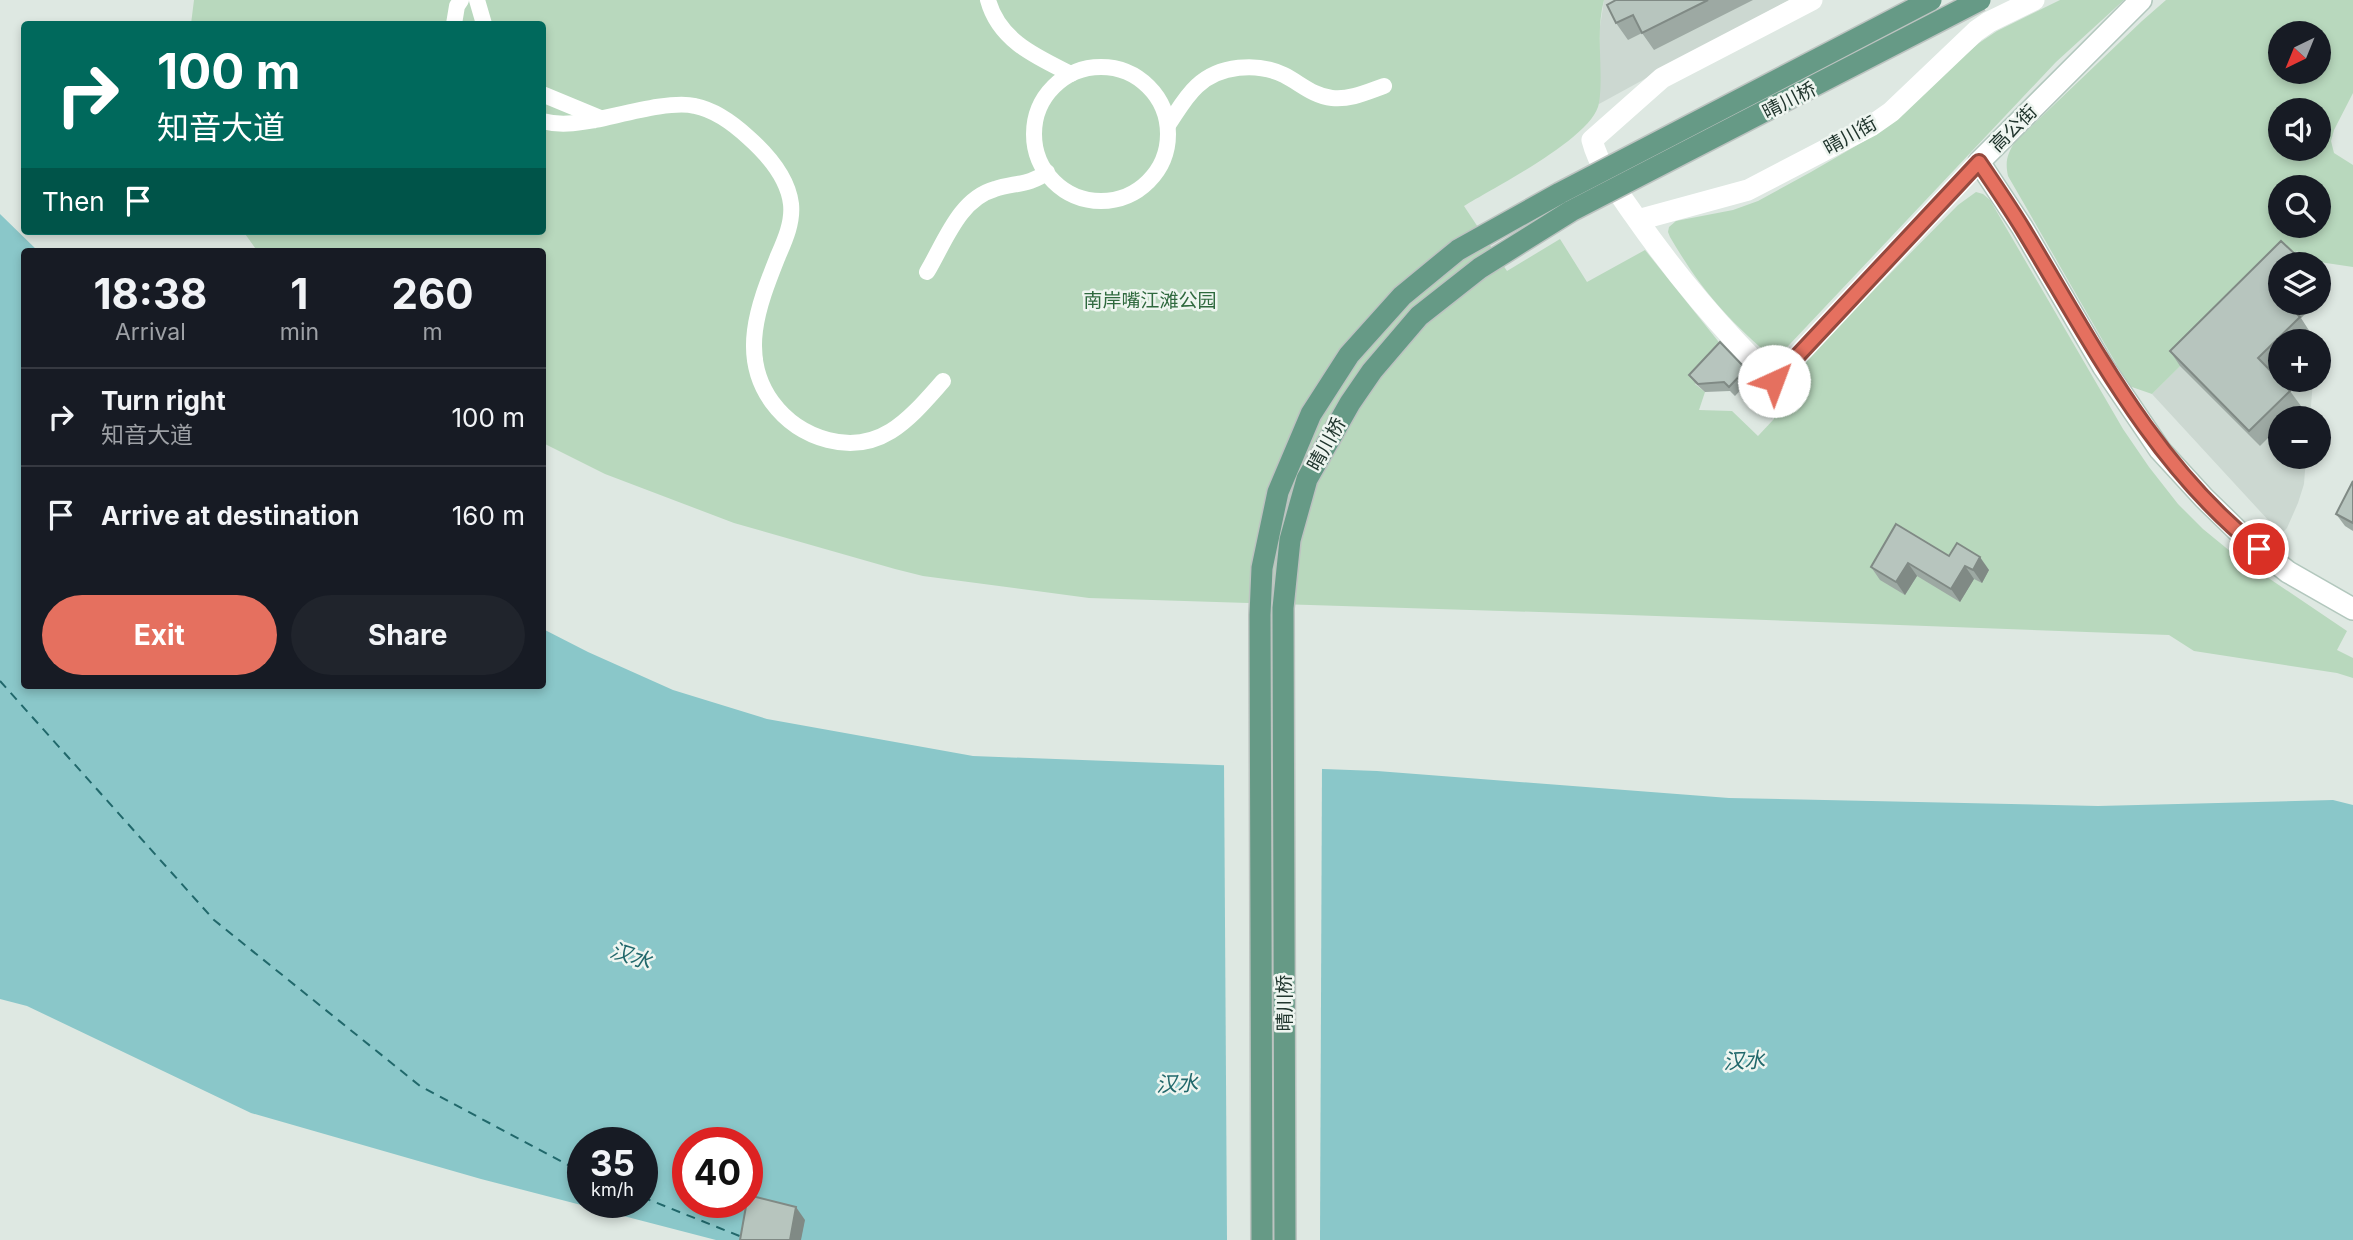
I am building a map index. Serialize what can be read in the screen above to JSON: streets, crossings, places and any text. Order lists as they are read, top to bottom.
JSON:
{
  "streets": {
    "main road": ["晴川桥"],
    "street": ["高公街", "晴川街"]
  },
  "crossings": [
    ["高公街", "晴川街"]
  ],
  "water": ["汉水"],
  "parks": ["南岸嘴江滩公园"],
  "north": "bottom left",
  "page": {
    "map_buttons": ["+", "−"],
    "turn": ["100 m", "知音大道"],
    "then": "Then",
    "eta": [
      "18:38",
      "Arrival",
      "1",
      "min",
      "260",
      "m"
    ],
    "list": [
      {
        "name": "Turn right",
        "note": "知音大道",
        "value": "100 m"
      },
      {
        "name": "Arrive at destination",
        "value": "160 m"
      }
    ],
    "buttons": ["Exit", "Share"],
    "speed": "35 km/h",
    "limit": "40"
  }
}
